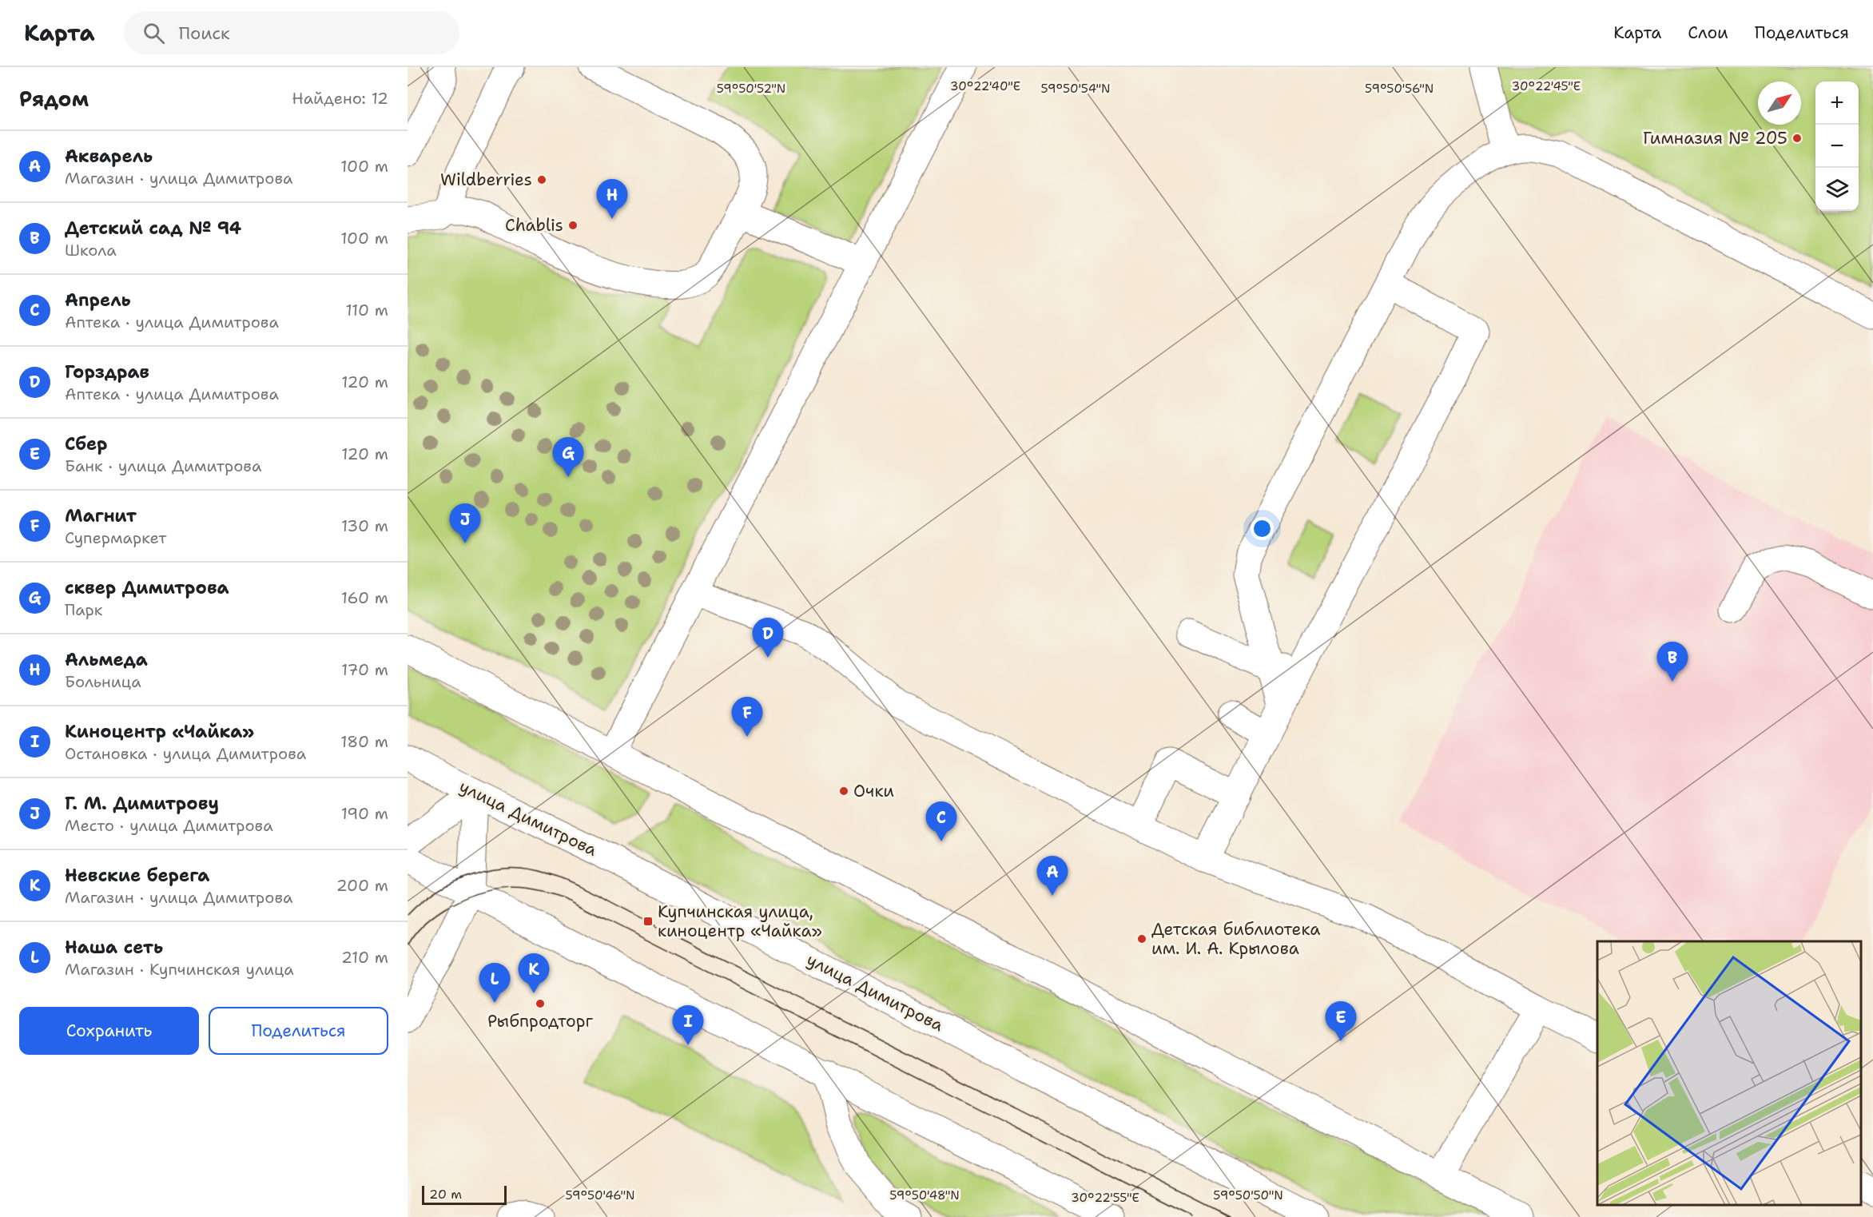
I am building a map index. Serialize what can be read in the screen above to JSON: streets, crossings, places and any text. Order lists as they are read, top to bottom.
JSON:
{
  "streets": {
    "street": ["улица Димитрова"]
  },
  "places": {
    "other": [
      "Гимназия № 205",
      "Wildberries",
      "Chablis",
      "Очки",
      "Детская библиотека им. И. А. Крылова",
      "Рыбпродторг"
    ],
    "transit": ["Купчинская улица, киноцентр «Чайка»"]
  },
  "scale_bar": "20 m",
  "north": "top right",
  "page": {
    "header": "Карта",
    "search": "Поиск",
    "nav": ["Карта", "Слои", "Поделиться"],
    "heading": ["Рядом", "Найдено: 12"],
    "map_buttons": ["+", "−"],
    "list": [
      {
        "mark": "A",
        "name": "Акварель",
        "note": "Магазин · улица Димитрова",
        "value": "100 m"
      },
      {
        "mark": "B",
        "name": "Детский сад № 94",
        "note": "Школа",
        "value": "100 m"
      },
      {
        "mark": "C",
        "name": "Апрель",
        "note": "Аптека · улица Димитрова",
        "value": "110 m"
      },
      {
        "mark": "D",
        "name": "Горздрав",
        "note": "Аптека · улица Димитрова",
        "value": "120 m"
      },
      {
        "mark": "E",
        "name": "Сбер",
        "note": "Банк · улица Димитрова",
        "value": "120 m"
      },
      {
        "mark": "F",
        "name": "Магнит",
        "note": "Супермаркет",
        "value": "130 m"
      },
      {
        "mark": "G",
        "name": "сквер Димитрова",
        "note": "Парк",
        "value": "160 m"
      },
      {
        "mark": "H",
        "name": "Альмеда",
        "note": "Больница",
        "value": "170 m"
      },
      {
        "mark": "I",
        "name": "Киноцентр «Чайка»",
        "note": "Остановка · улица Димитрова",
        "value": "180 m"
      },
      {
        "mark": "J",
        "name": "Г. М. Димитрову",
        "note": "Место · улица Димитрова",
        "value": "190 m"
      },
      {
        "mark": "K",
        "name": "Невские берега",
        "note": "Магазин · улица Димитрова",
        "value": "200 m"
      },
      {
        "mark": "L",
        "name": "Наша сеть",
        "note": "Магазин · Купчинская улица",
        "value": "210 m"
      }
    ],
    "pins": [
      "H",
      "G",
      "J",
      "D",
      "B",
      "F",
      "C",
      "A",
      "K",
      "L",
      "E",
      "I"
    ],
    "buttons": ["Сохранить", "Поделиться"],
    "scale": "20 m"
  },
  "coordinates": [
    "30°22'45\"E",
    "30°22'40\"E",
    "59°50'52\"N",
    "59°50'54\"N",
    "59°50'56\"N",
    "59°50'46\"N",
    "59°50'48\"N",
    "59°50'50\"N",
    "30°22'55\"E"
  ]
}
